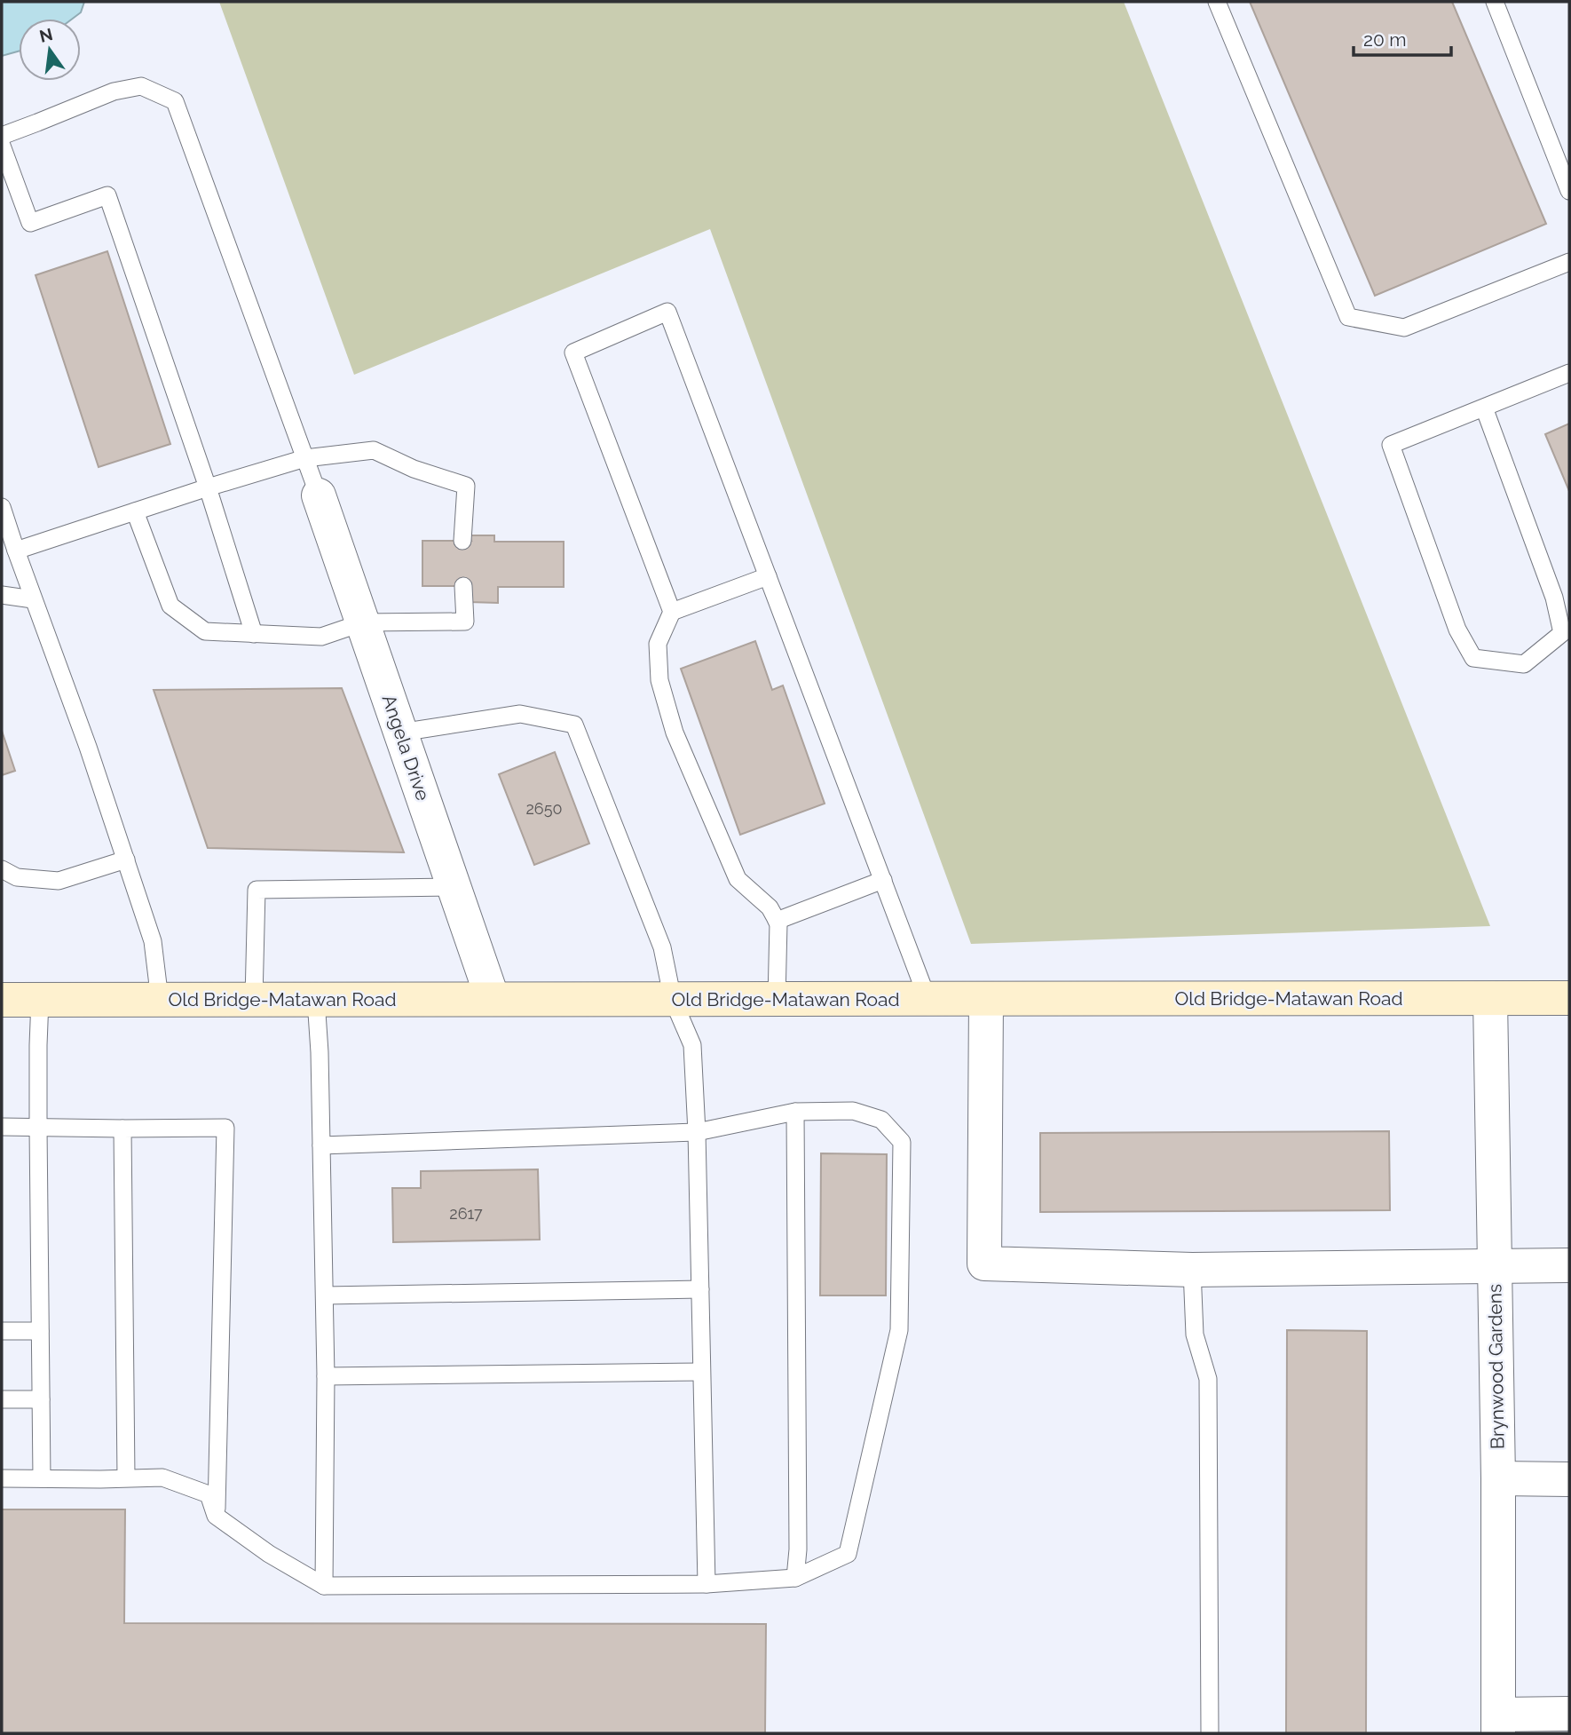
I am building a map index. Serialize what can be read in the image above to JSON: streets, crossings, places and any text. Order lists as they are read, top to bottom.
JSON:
{
  "streets": {
    "main road": ["Old Bridge-Matawan Road"],
    "street": ["Angela Drive", "Brynwood Gardens"]
  },
  "crossings": [
    ["Angela Drive", "Old Bridge-Matawan Road"],
    ["Old Bridge-Matawan Road", "Brynwood Gardens"]
  ],
  "house_numbers": ["2650", "2617"],
  "scale_bar": "20 m",
  "north": "top"
}
